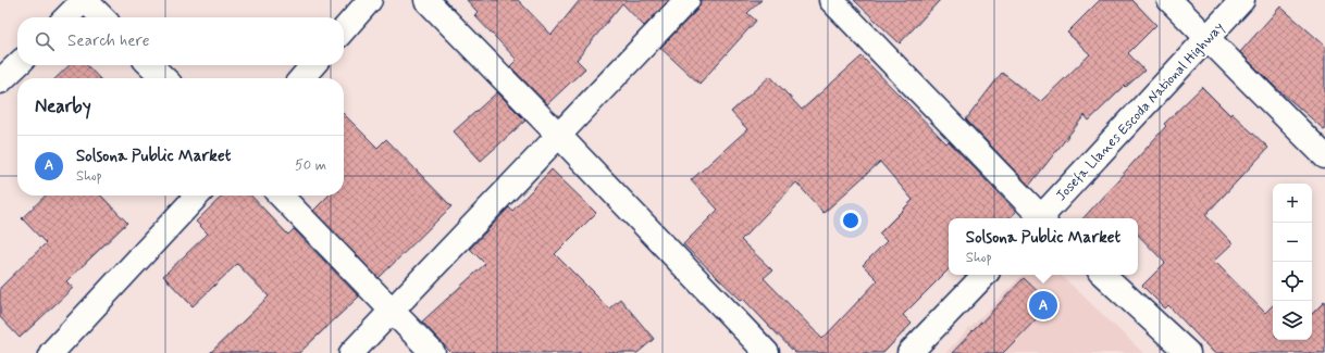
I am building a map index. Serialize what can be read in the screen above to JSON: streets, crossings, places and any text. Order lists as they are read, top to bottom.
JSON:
{
  "streets": {
    "street": ["Josefa Llanes Escoda National Highway"]
  },
  "page": {
    "search": "Search here",
    "heading": "Nearby",
    "list": [
      {
        "mark": "A",
        "name": "Solsona Public Market",
        "note": "Shop",
        "value": "50 m"
      }
    ],
    "map_buttons": ["+", "−"],
    "popup": ["Solsona Public Market", "Shop"],
    "pins": "A"
  }
}
